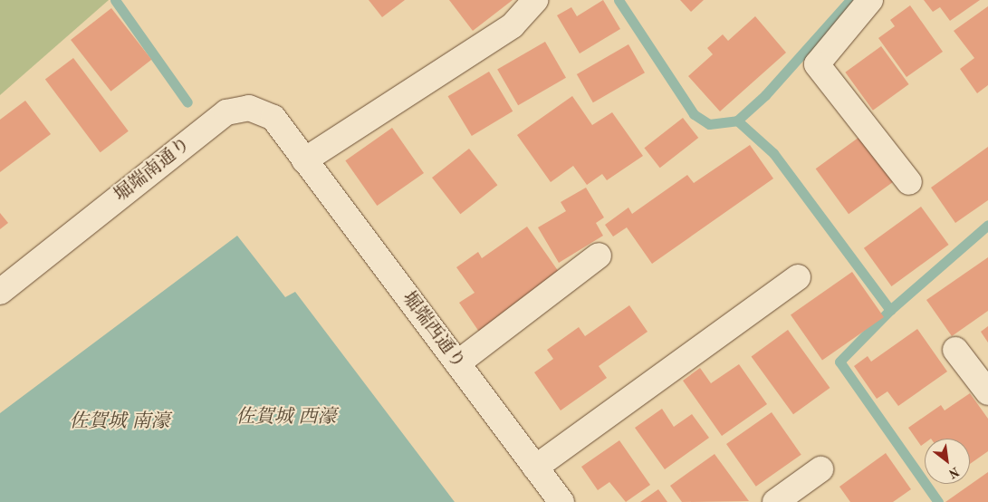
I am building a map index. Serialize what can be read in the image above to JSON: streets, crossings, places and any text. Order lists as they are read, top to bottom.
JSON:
{
  "streets": {
    "street": ["堀端南通り", "堀端西通り"]
  },
  "crossings": [
    ["堀端南通り", "堀端西通り"]
  ],
  "water": ["佐賀城 西濠", "佐賀城 南濠"],
  "north": "bottom right"
}
